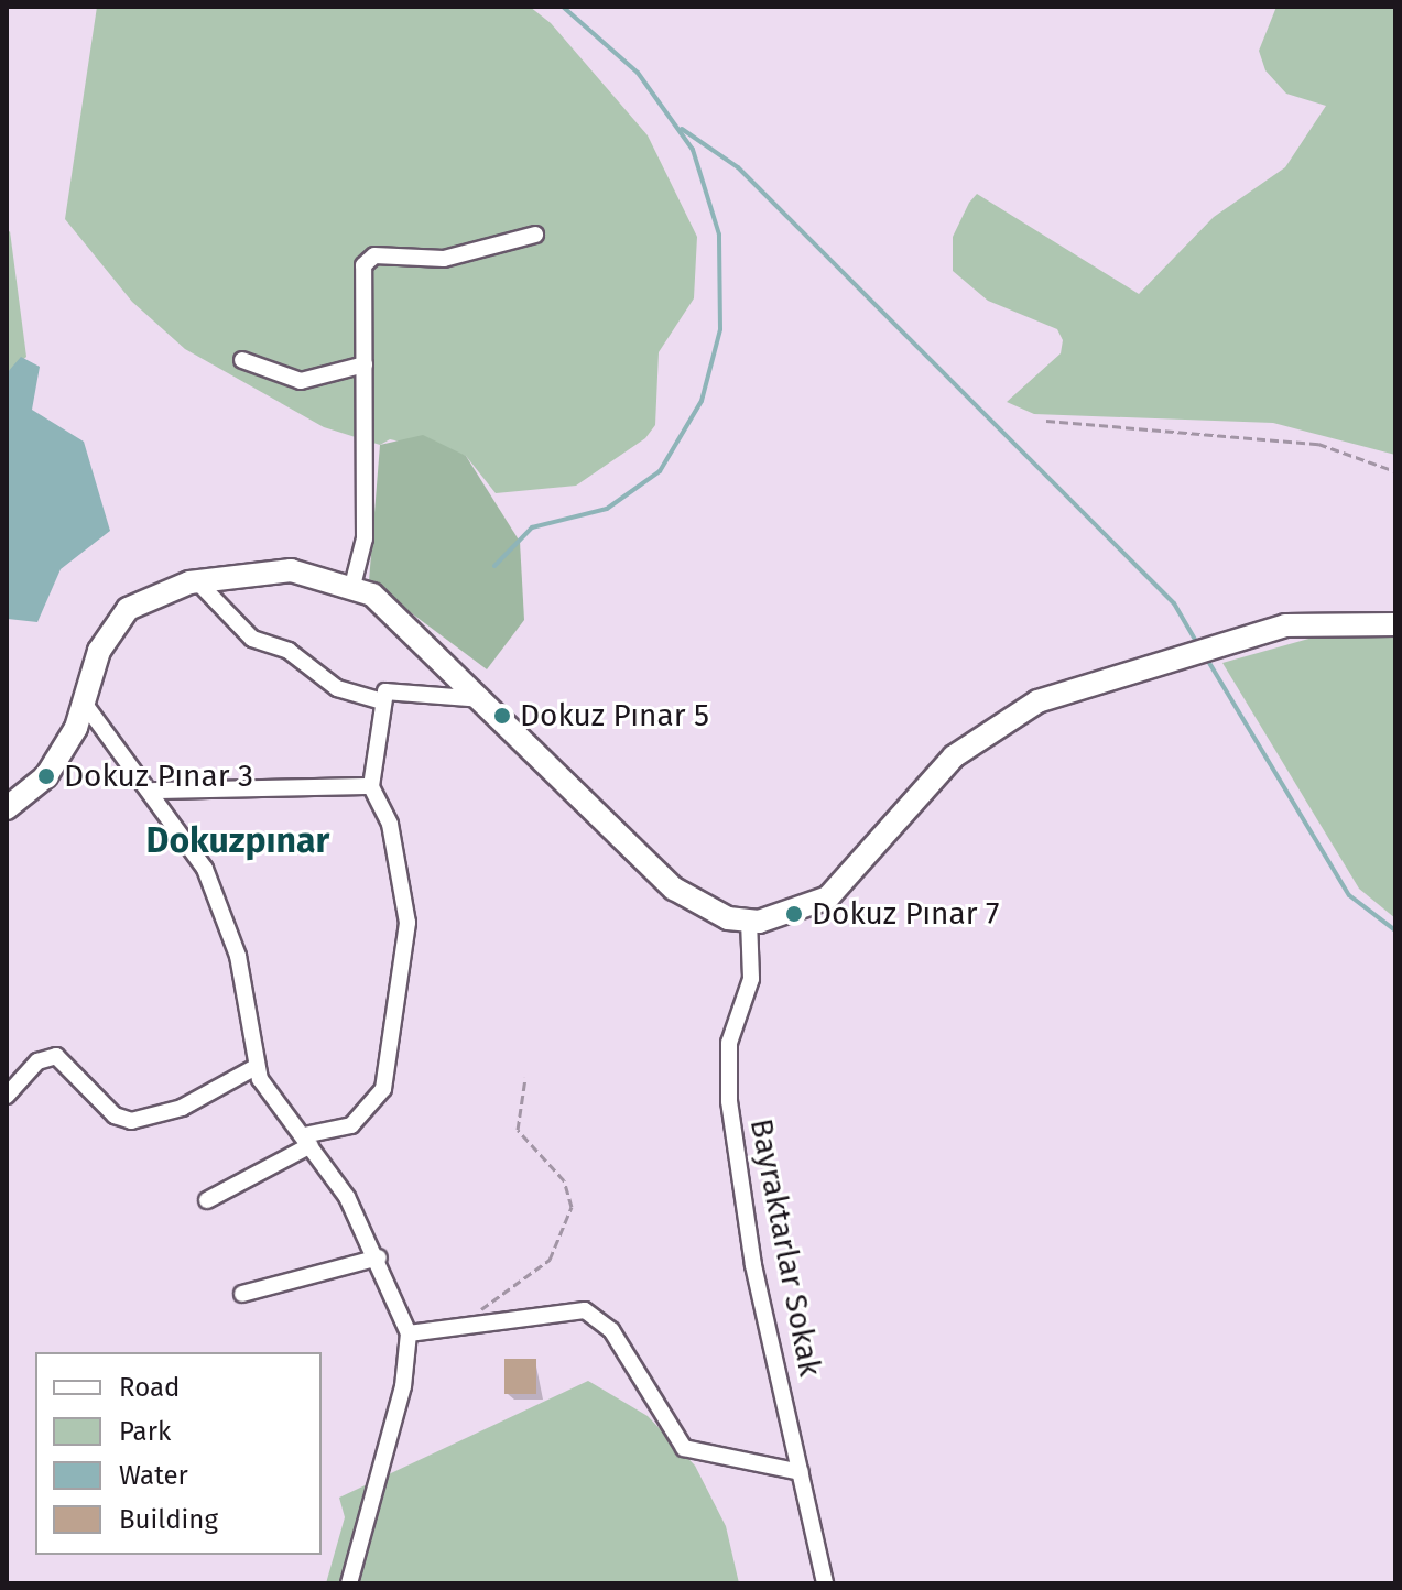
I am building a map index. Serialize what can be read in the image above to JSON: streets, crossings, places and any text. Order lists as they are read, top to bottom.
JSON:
{
  "streets": {
    "street": ["Bayraktarlar Sokak"]
  },
  "districts": ["Dokuzpınar"],
  "places": ["Dokuz Pınar 5", "Dokuz Pınar 3", "Dokuz Pınar 7"],
  "legend": [
    "Road",
    "Park",
    "Water",
    "Building"
  ]
}
